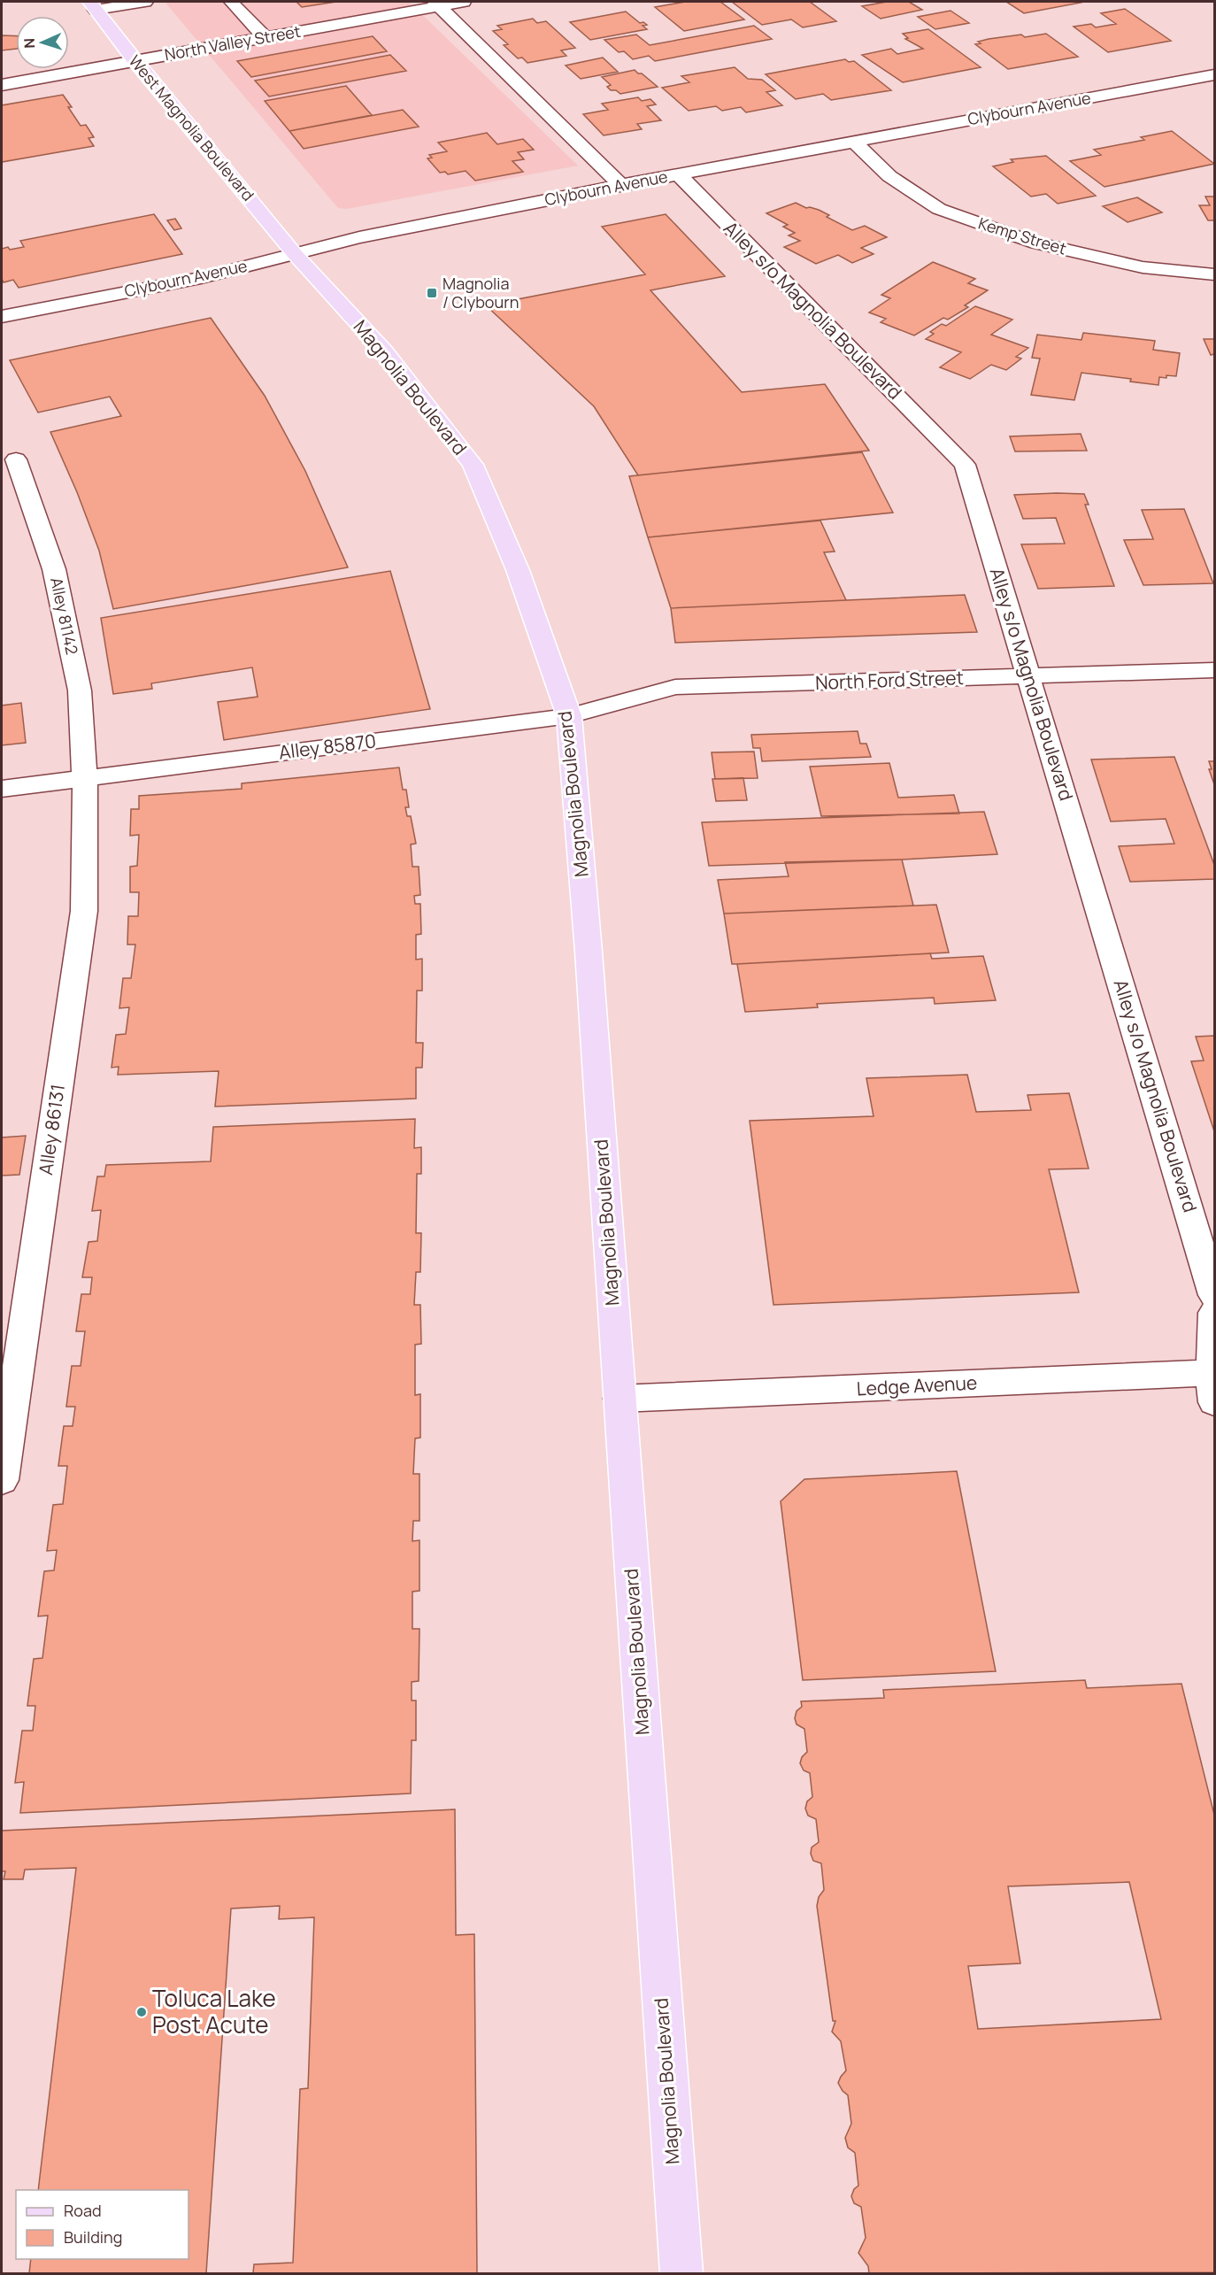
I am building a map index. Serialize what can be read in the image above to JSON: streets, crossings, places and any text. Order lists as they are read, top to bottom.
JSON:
{
  "streets": {
    "main road": ["West Magnolia Boulevard", "Magnolia Boulevard"],
    "street": [
      "North Valley Street",
      "Clybourn Avenue",
      "Kemp Street",
      "Alley s/o Magnolia Boulevard",
      "Alley 81142",
      "North Ford Street",
      "Alley 85870",
      "Alley 86131",
      "Ledge Avenue"
    ]
  },
  "crossings": [
    ["North Valley Street", "West Magnolia Boulevard"],
    ["Clybourn Avenue", "West Magnolia Boulevard"],
    ["Clybourn Avenue", "Kemp Street"],
    ["Clybourn Avenue", "Alley s/o Magnolia Boulevard"],
    ["Clybourn Avenue", "Magnolia Boulevard"],
    ["West Magnolia Boulevard", "Magnolia Boulevard"],
    ["Alley s/o Magnolia Boulevard", "North Ford Street"],
    ["Magnolia Boulevard", "North Ford Street"],
    ["Magnolia Boulevard", "Alley 85870"],
    ["Magnolia Boulevard", "Ledge Avenue"],
    ["Alley 81142", "Alley 85870"],
    ["Alley 81142", "Alley 86131"],
    ["North Ford Street", "Alley 85870"],
    ["Alley 85870", "Alley 86131"]
  ],
  "places": {
    "transit": ["Magnolia / Clybourn"],
    "other": ["Toluca Lake Post Acute"]
  },
  "legend": ["Road", "Building"],
  "north": "left"
}
